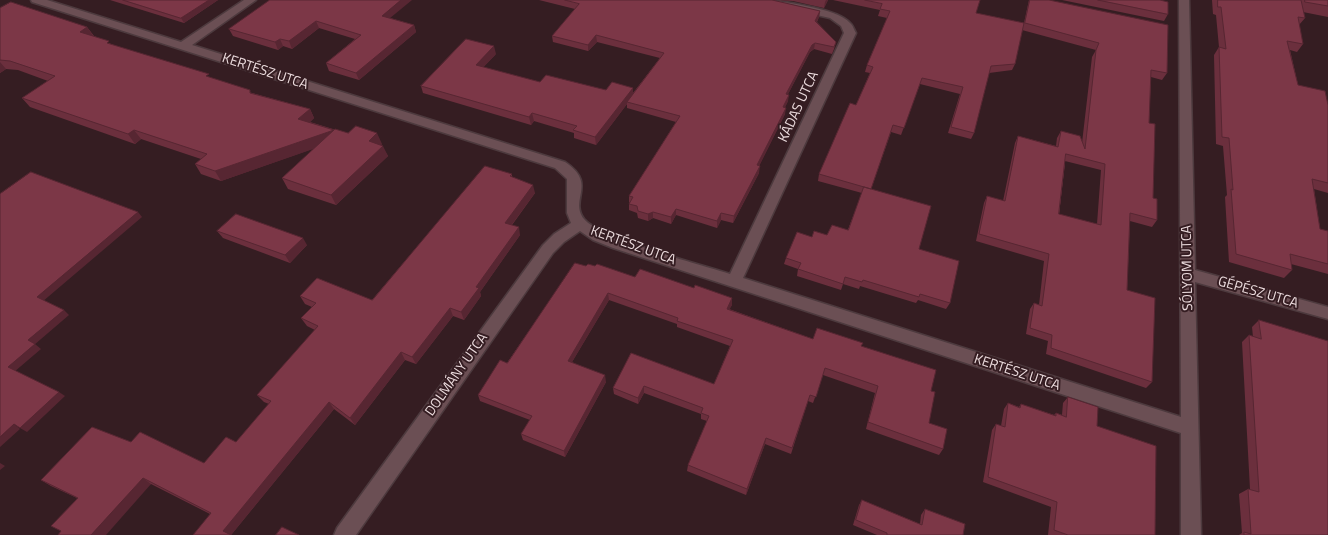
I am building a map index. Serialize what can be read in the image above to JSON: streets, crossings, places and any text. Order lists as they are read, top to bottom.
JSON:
{
  "streets": {
    "street": [
      "KERTÉSZ UTCA",
      "KÁDAS UTCA",
      "SÓLYOM UTCA",
      "GÉPÉSZ UTCA",
      "DOLMÁNY UTCA"
    ]
  },
  "crossings": [
    ["KERTÉSZ UTCA", "KÁDAS UTCA"],
    ["KERTÉSZ UTCA", "SÓLYOM UTCA"],
    ["KERTÉSZ UTCA", "DOLMÁNY UTCA"],
    ["SÓLYOM UTCA", "GÉPÉSZ UTCA"]
  ]
}
